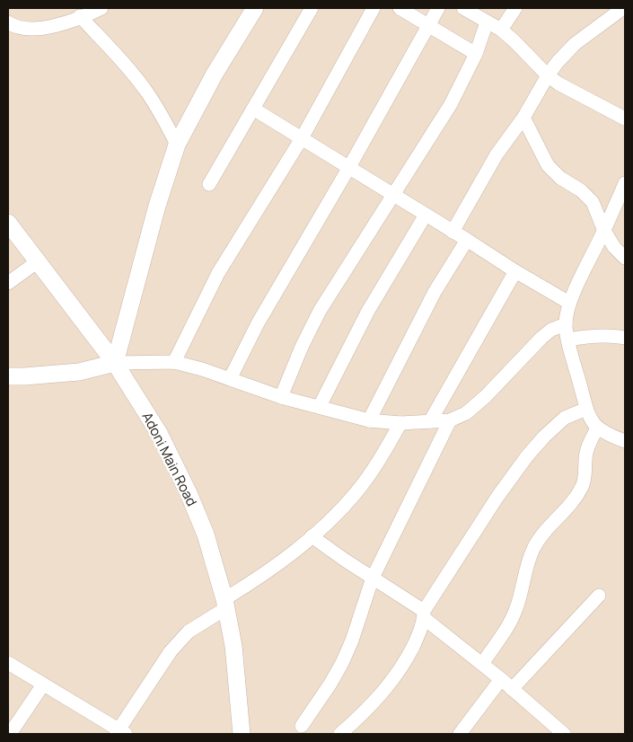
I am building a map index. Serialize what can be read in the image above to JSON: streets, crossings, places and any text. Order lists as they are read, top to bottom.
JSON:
{
  "streets": {
    "street": ["Adoni Main Road"]
  }
}
